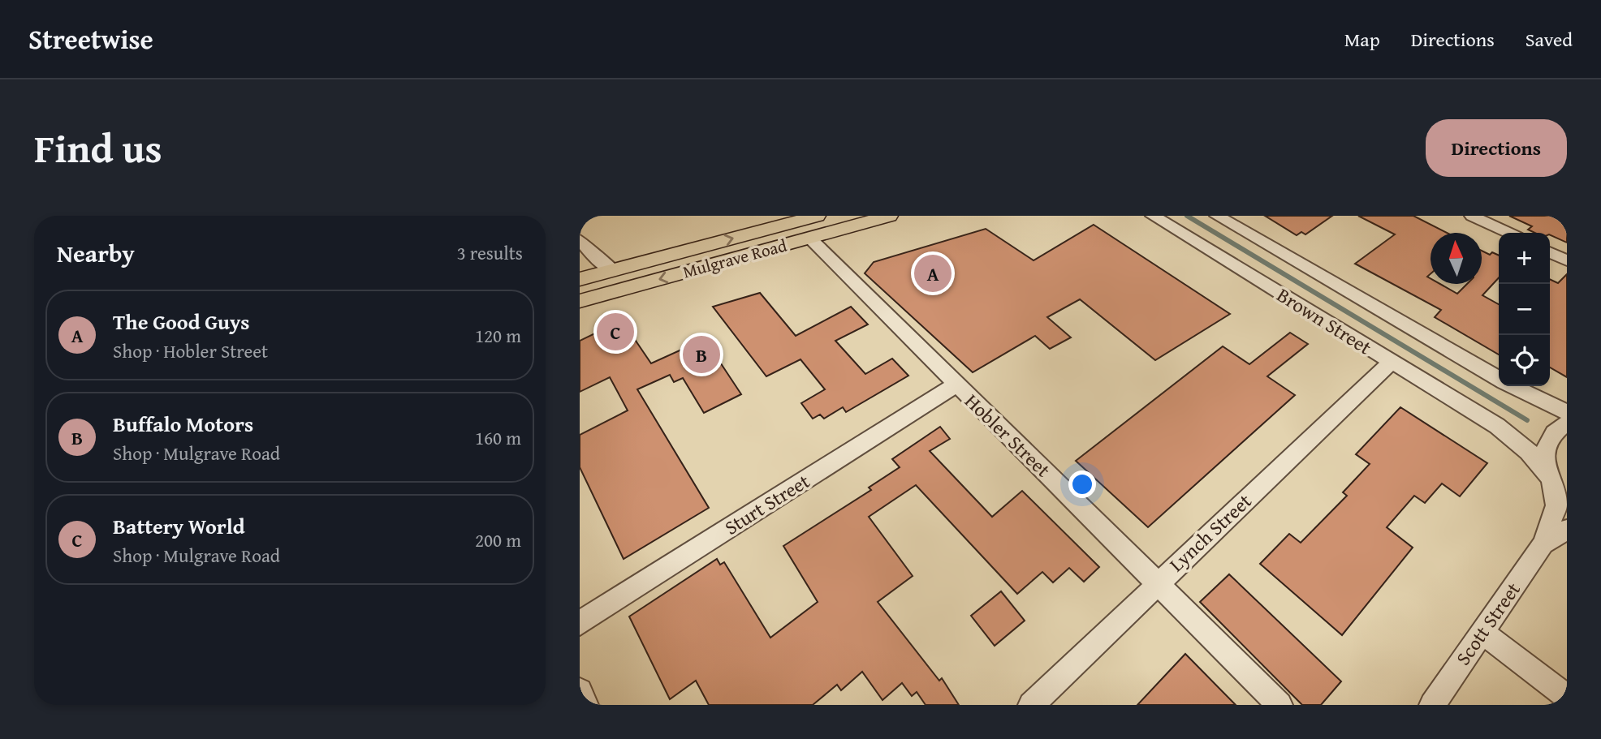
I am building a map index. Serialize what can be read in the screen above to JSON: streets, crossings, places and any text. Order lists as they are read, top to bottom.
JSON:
{
  "streets": {
    "main road": ["Mulgrave Road"],
    "street": [
      "Brown Street",
      "Hobler Street",
      "Sturt Street",
      "Lynch Street",
      "Scott Street"
    ]
  },
  "crossings": [
    ["Mulgrave Road", "Hobler Street"],
    ["Brown Street", "Lynch Street"],
    ["Brown Street", "Scott Street"],
    ["Hobler Street", "Sturt Street"],
    ["Hobler Street", "Lynch Street"]
  ],
  "north": "top",
  "page": {
    "header": "Streetwise",
    "nav": ["Map", "Directions", "Saved"],
    "title": "Find us",
    "buttons": "Directions",
    "heading": ["Nearby", "3 results"],
    "map_buttons": ["+", "−"],
    "pins": ["A", "C", "B"],
    "list": [
      {
        "mark": "A",
        "name": "The Good Guys",
        "note": "Shop · Hobler Street",
        "value": "120 m"
      },
      {
        "mark": "B",
        "name": "Buffalo Motors",
        "note": "Shop · Mulgrave Road",
        "value": "160 m"
      },
      {
        "mark": "C",
        "name": "Battery World",
        "note": "Shop · Mulgrave Road",
        "value": "200 m"
      }
    ]
  }
}
